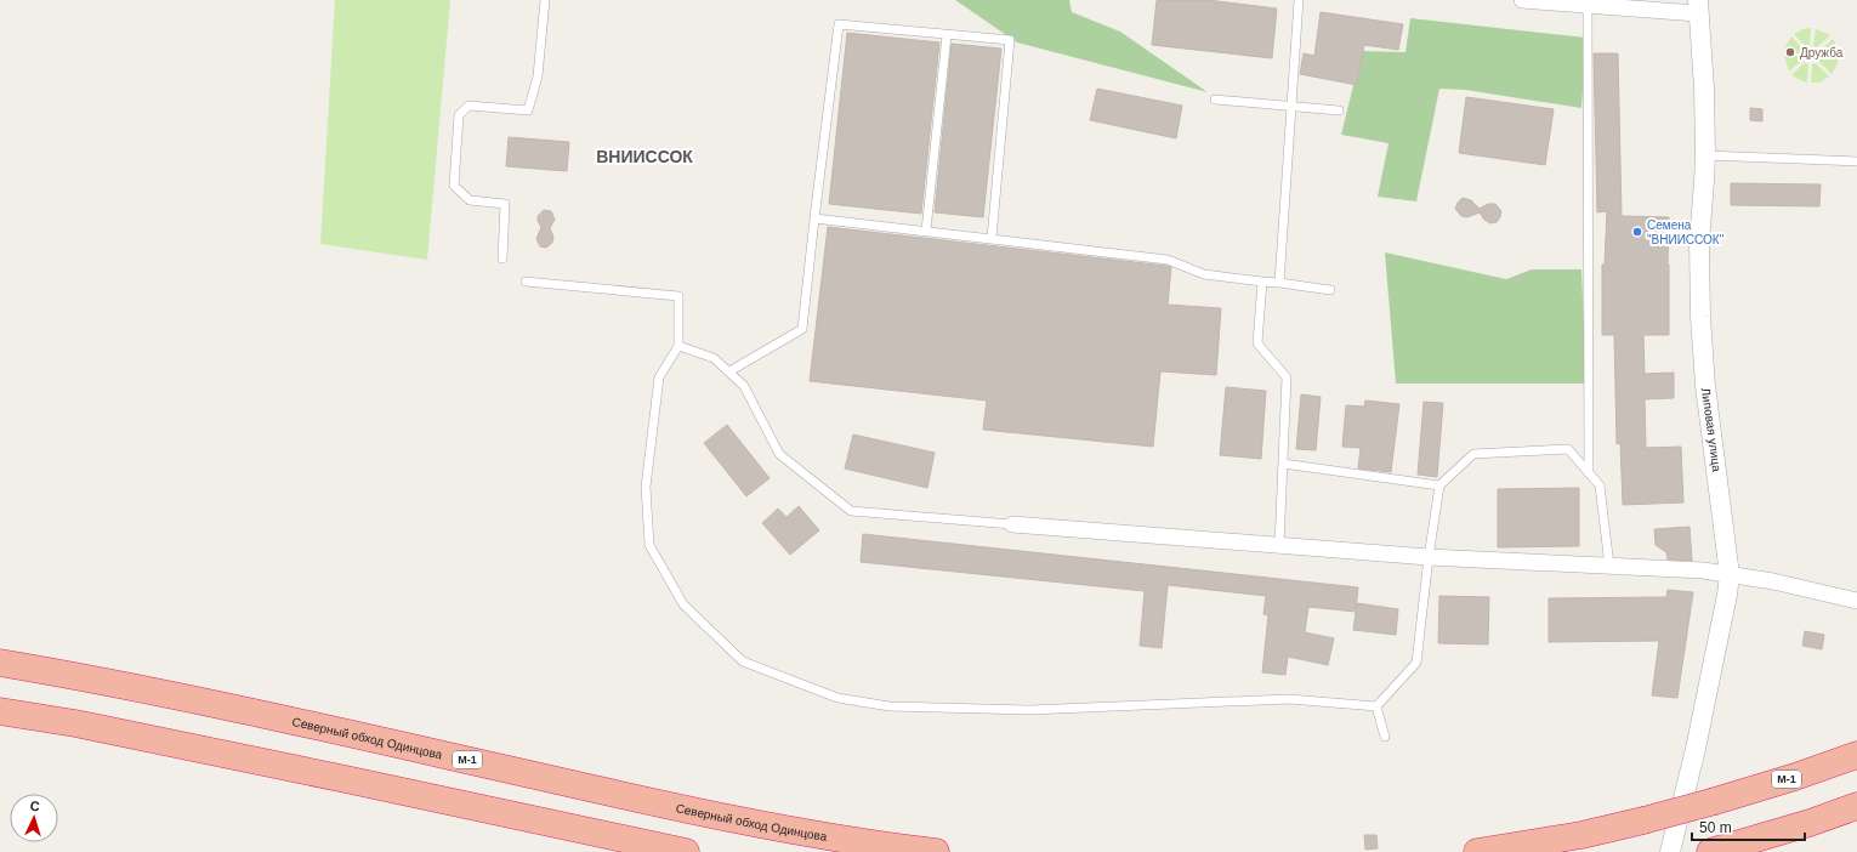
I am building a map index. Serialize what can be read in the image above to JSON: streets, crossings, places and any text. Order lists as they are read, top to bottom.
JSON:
{
  "streets": {
    "highway": ["Северный обход Одинцова", "М-1"],
    "street": ["Липовая улица"]
  },
  "districts": ["ВНИИССОК"],
  "places": ["Дружба", "Семена \"ВНИИССОК\""],
  "scale_bar": "50 m",
  "north": "top"
}
